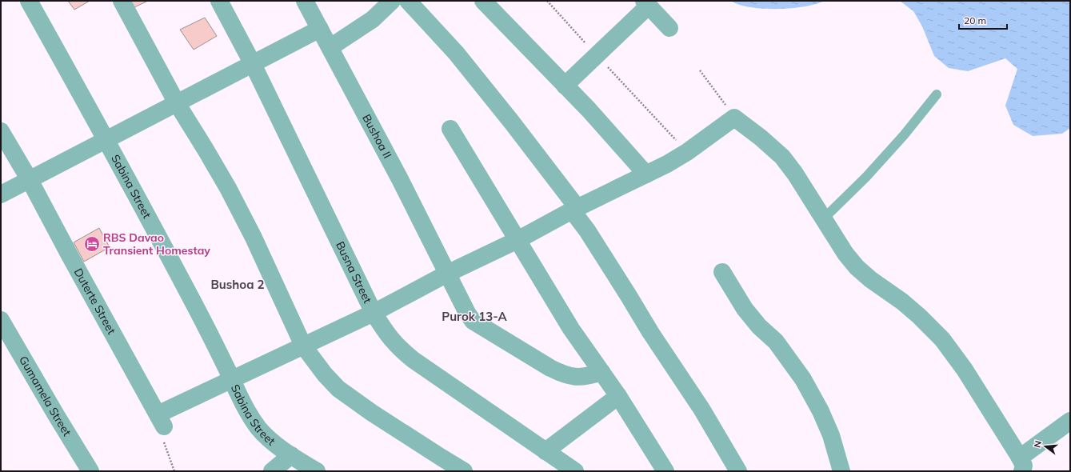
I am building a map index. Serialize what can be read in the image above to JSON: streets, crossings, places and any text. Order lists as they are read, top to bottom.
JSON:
{
  "streets": {
    "street": [
      "Bushoa II",
      "Sabina Street",
      "Busna Street",
      "Duterte Street",
      "Gumamela Street"
    ]
  },
  "districts": ["Bushoa 2", "Purok 13-A"],
  "places": {
    "hotel": ["RBS Davao Transient Homestay"]
  },
  "scale_bar": "20 m",
  "north": "left"
}
